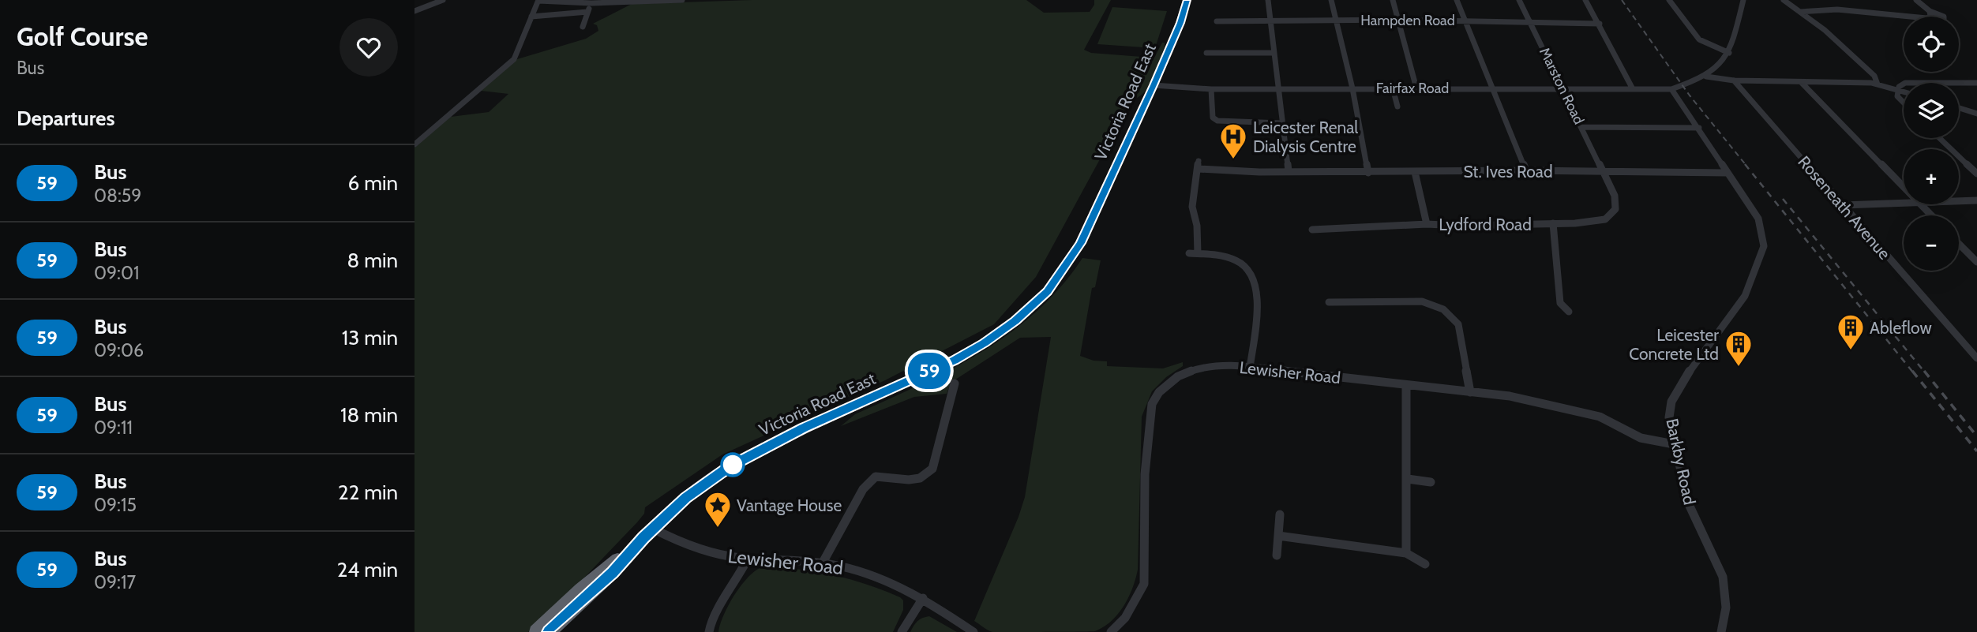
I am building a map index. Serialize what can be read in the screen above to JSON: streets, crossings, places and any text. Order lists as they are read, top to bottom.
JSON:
{
  "streets": {
    "highway": ["Victoria Road East"],
    "street": [
      "Hampden Road",
      "Marston Road",
      "Fairfax Road",
      "St. Ives Road",
      "Roseneath Avenue",
      "Lydford Road",
      "Lewisher Road",
      "Barkby Road"
    ]
  },
  "crossings": [
    ["Hampden Road", "Marston Road"],
    ["Marston Road", "Fairfax Road"],
    ["Marston Road", "St. Ives Road"],
    ["Marston Road", "Lydford Road"],
    ["Fairfax Road", "Victoria Road East"],
    ["Fairfax Road", "Barkby Road"],
    ["Victoria Road East", "Lewisher Road"],
    ["St. Ives Road", "Lydford Road"],
    ["St. Ives Road", "Lewisher Road"],
    ["St. Ives Road", "Barkby Road"],
    ["Lewisher Road", "Barkby Road"]
  ],
  "places": {
    "hospital": ["Leicester Renal Dialysis Centre"],
    "building": ["Ableflow", "Leicester Concrete Ltd"],
    "place": ["Vantage House"]
  },
  "lines": ["bus line 59"],
  "page": {
    "heading": [
      ["Golf Course", "Bus"],
      "Departures"
    ],
    "on_map": "59",
    "map_buttons": ["+", "−"],
    "list": [
      {
        "mark": "59",
        "name": "Bus",
        "note": "08:59",
        "value": "6 min"
      },
      {
        "mark": "59",
        "name": "Bus",
        "note": "09:01",
        "value": "8 min"
      },
      {
        "mark": "59",
        "name": "Bus",
        "note": "09:06",
        "value": "13 min"
      },
      {
        "mark": "59",
        "name": "Bus",
        "note": "09:11",
        "value": "18 min"
      },
      {
        "mark": "59",
        "name": "Bus",
        "note": "09:15",
        "value": "22 min"
      },
      {
        "mark": "59",
        "name": "Bus",
        "note": "09:17",
        "value": "24 min"
      }
    ]
  }
}
